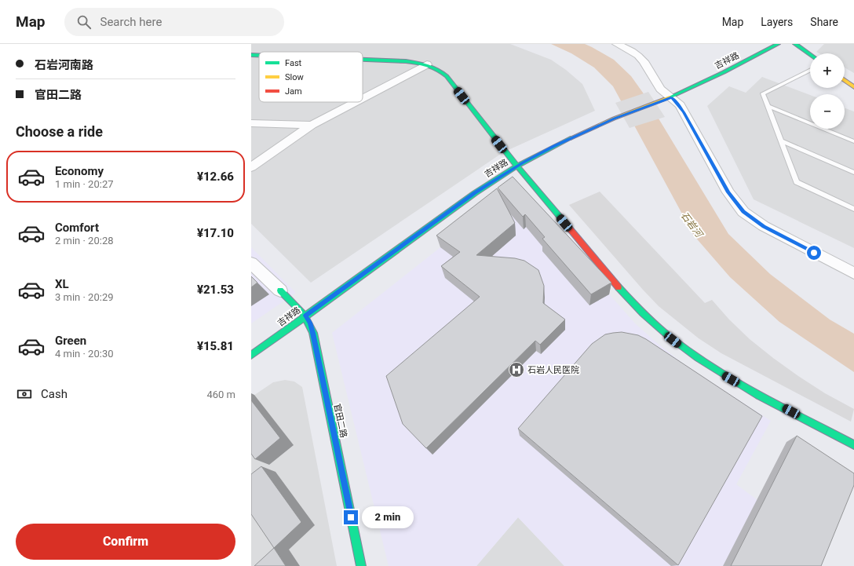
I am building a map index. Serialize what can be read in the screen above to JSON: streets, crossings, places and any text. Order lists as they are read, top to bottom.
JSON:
{
  "streets": {
    "street": ["吉祥路", "官田二路"]
  },
  "crossings": [
    ["吉祥路", "官田二路"]
  ],
  "water": ["石岩河"],
  "places": {
    "hospital": ["石岩人民医院"]
  },
  "legend": ["Fast", "Slow", "Jam"],
  "page": {
    "header": "Map",
    "search": "Search here",
    "nav": ["Map", "Layers", "Share"],
    "banner": ["石岩河南路", "官田二路"],
    "map_buttons": ["+", "−"],
    "heading": "Choose a ride",
    "list": [
      {
        "name": "Economy",
        "note": "1 min · 20:27",
        "value": "¥12.66"
      },
      {
        "name": "Comfort",
        "note": "2 min · 20:28",
        "value": "¥17.10"
      },
      {
        "name": "XL",
        "note": "3 min · 20:29",
        "value": "¥21.53"
      },
      {
        "name": "Green",
        "note": "4 min · 20:30",
        "value": "¥15.81"
      }
    ],
    "pay": ["Cash", "460 m"],
    "bubble": "2 min",
    "buttons": "Confirm"
  }
}
